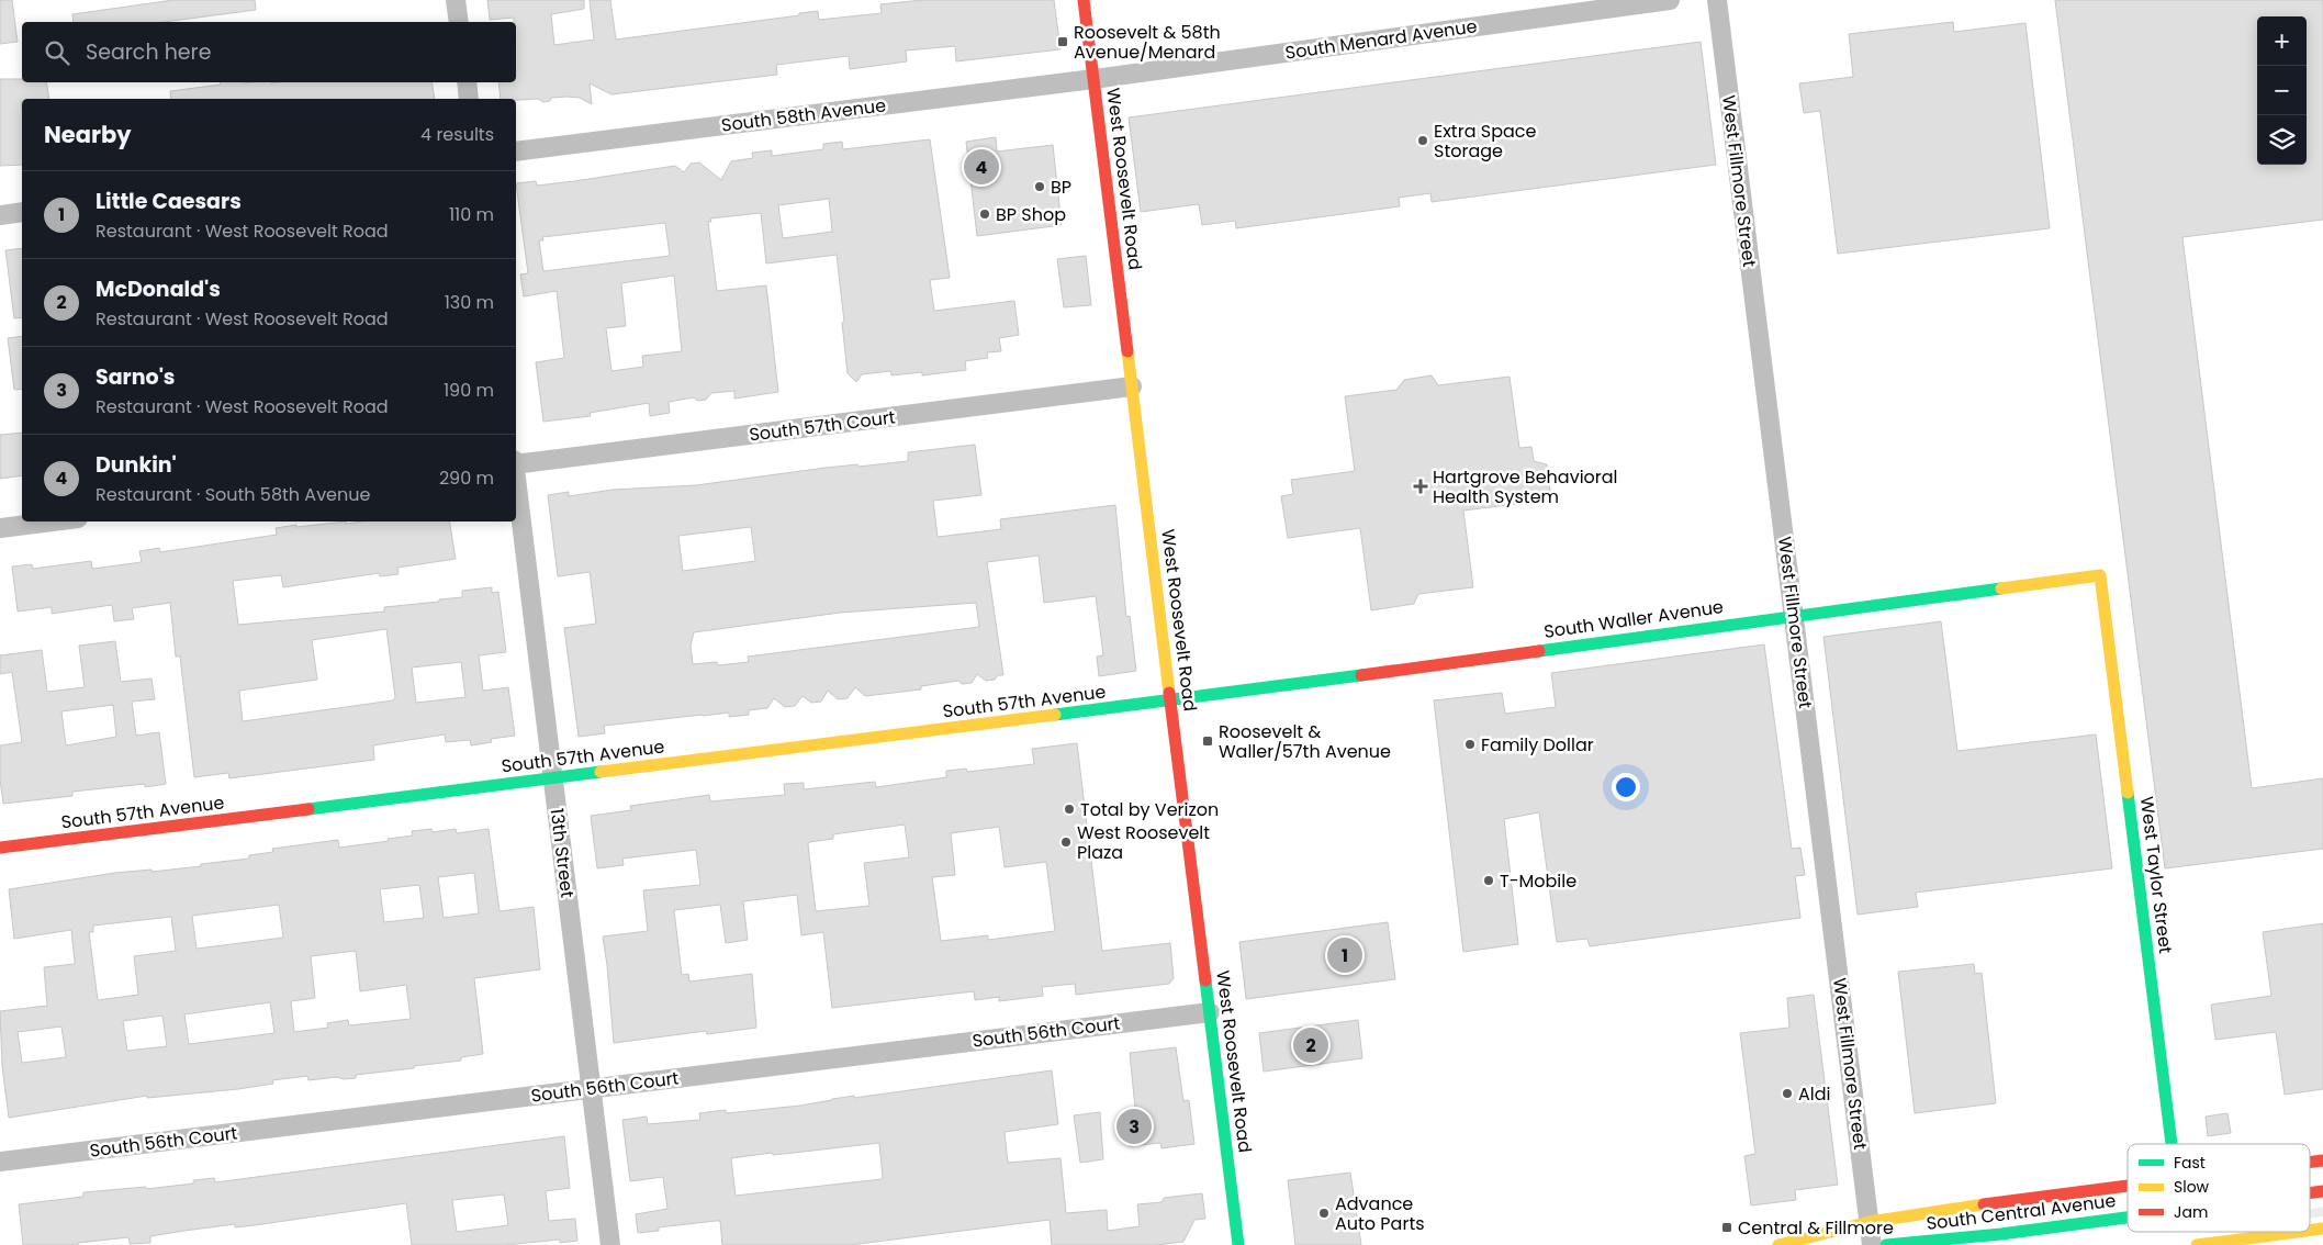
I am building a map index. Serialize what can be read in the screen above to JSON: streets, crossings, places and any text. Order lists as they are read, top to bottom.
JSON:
{
  "streets": {
    "street": [
      "South Menard Avenue",
      "South 58th Avenue",
      "West Roosevelt Road",
      "West Fillmore Street",
      "South 57th Court",
      "South Waller Avenue",
      "South 57th Avenue",
      "13th Street",
      "West Taylor Street",
      "South 56th Court",
      "South Central Avenue"
    ]
  },
  "crossings": [
    ["South Menard Avenue", "South 58th Avenue"],
    ["South Menard Avenue", "West Roosevelt Road"],
    ["South 58th Avenue", "West Roosevelt Road"],
    ["West Roosevelt Road", "South 57th Court"],
    ["West Roosevelt Road", "South Waller Avenue"],
    ["West Roosevelt Road", "South 57th Avenue"],
    ["West Roosevelt Road", "South 56th Court"],
    ["West Fillmore Street", "South Waller Avenue"],
    ["South Waller Avenue", "South 57th Avenue"],
    ["South Waller Avenue", "West Taylor Street"],
    ["South 57th Avenue", "13th Street"],
    ["13th Street", "South 56th Court"]
  ],
  "places": {
    "transit": ["Roosevelt & 58th Avenue/Menard", "Roosevelt & Waller/57th Avenue", "Central & Fillmore"],
    "other": [
      "Extra Space Storage",
      "BP",
      "BP Shop",
      "Family Dollar",
      "Total by Verizon",
      "West Roosevelt Plaza",
      "T-Mobile",
      "Aldi",
      "Advance Auto Parts"
    ],
    "health": ["Hartgrove Behavioral Health System"]
  },
  "legend": ["Fast", "Slow", "Jam"],
  "page": {
    "map_buttons": ["+", "−"],
    "search": "Search here",
    "heading": ["Nearby", "4 results"],
    "pins": [
      "4",
      "1",
      "2",
      "3"
    ],
    "list": [
      {
        "mark": "1",
        "name": "Little Caesars",
        "note": "Restaurant · West Roosevelt Road",
        "value": "110 m"
      },
      {
        "mark": "2",
        "name": "McDonald's",
        "note": "Restaurant · West Roosevelt Road",
        "value": "130 m"
      },
      {
        "mark": "3",
        "name": "Sarno's",
        "note": "Restaurant · West Roosevelt Road",
        "value": "190 m"
      },
      {
        "mark": "4",
        "name": "Dunkin'",
        "note": "Restaurant · South 58th Avenue",
        "value": "290 m"
      }
    ]
  }
}
